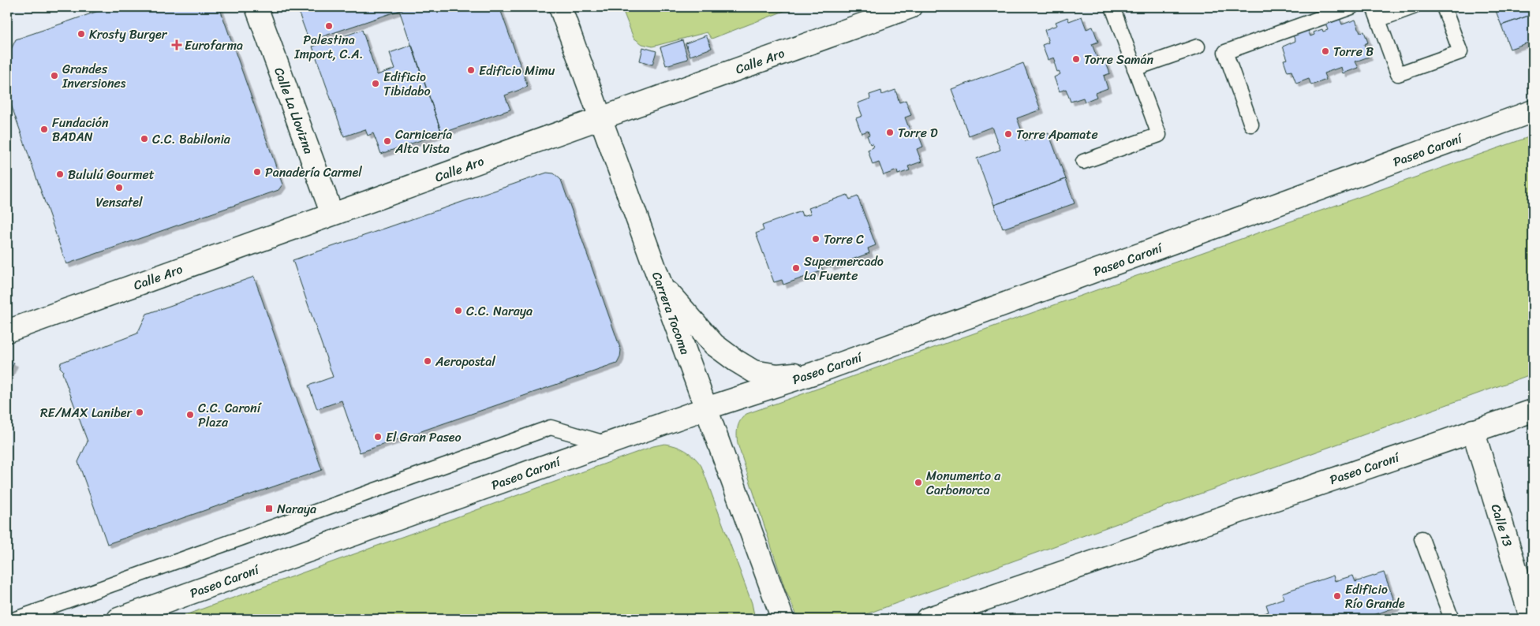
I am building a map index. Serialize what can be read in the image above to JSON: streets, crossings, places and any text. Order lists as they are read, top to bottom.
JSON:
{
  "streets": {
    "street": [
      "Calle Aro",
      "Calle La Llovizna",
      "Paseo Caroní",
      "Carrera Tocoma",
      "Calle 13"
    ]
  },
  "crossings": [
    ["Calle Aro", "Calle La Llovizna"],
    ["Calle Aro", "Carrera Tocoma"],
    ["Paseo Caroní", "Carrera Tocoma"],
    ["Paseo Caroní", "Calle 13"]
  ],
  "places": {
    "other": [
      "Palestina Import, C.A.",
      "Krosty Burger",
      "Torre B",
      "Torre Samán",
      "Edificio Mimu",
      "Grandes Inversiones",
      "Edificio Tibidabo",
      "Fundación BADAN",
      "Torre D",
      "Torre Apamate",
      "C.C. Babilonia",
      "Carnicería Alta Vista",
      "Panadería Carmel",
      "Bululú Gourmet",
      "Vensatel",
      "Torre C",
      "Supermercado La Fuente",
      "C.C. Naraya",
      "Aeropostal",
      "RE/MAX Laniber",
      "C.C. Caroní Plaza",
      "El Gran Paseo",
      "Monumento a Carbonorca",
      "Edificio Río Grande"
    ],
    "health": ["Eurofarma"],
    "transit": ["Naraya"]
  }
}
